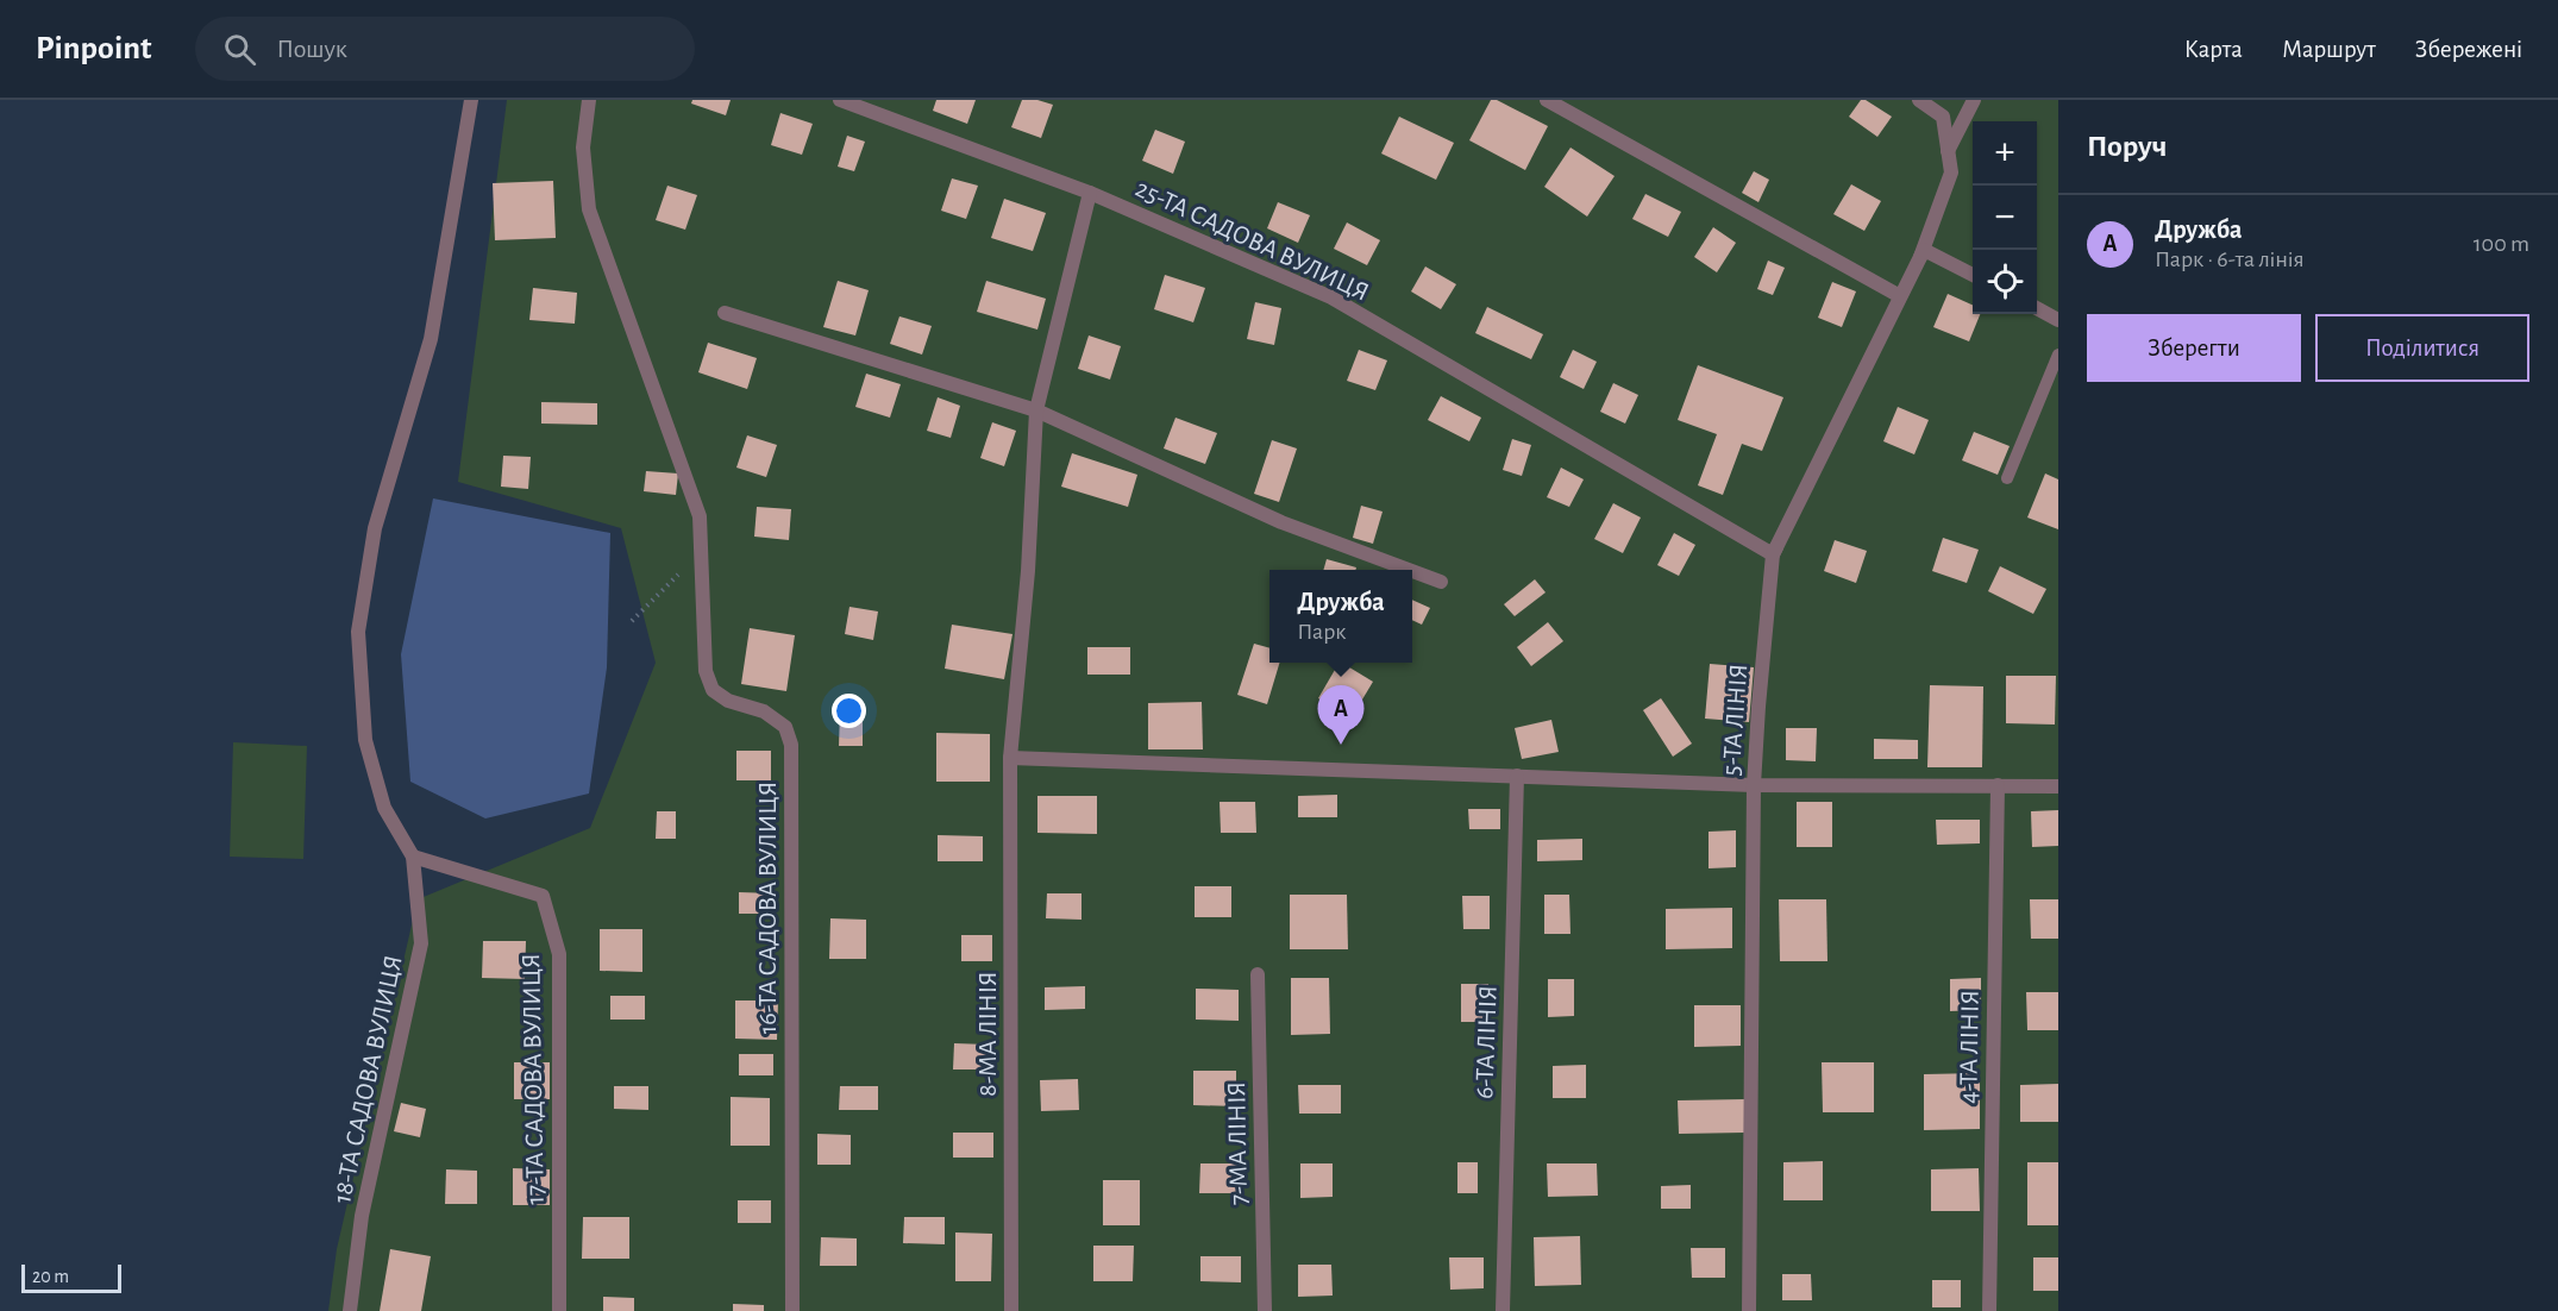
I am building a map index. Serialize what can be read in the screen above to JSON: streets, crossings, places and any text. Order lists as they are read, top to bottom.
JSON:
{
  "streets": {
    "street": [
      "25-ТА САДОВА ВУЛИЦЯ",
      "5-ТА ЛІНІЯ",
      "16-ТА САДОВА ВУЛИЦЯ",
      "8-МА ЛІНІЯ",
      "6-ТА ЛІНІЯ",
      "4-ТА ЛІНІЯ",
      "18-ТА САДОВА ВУЛИЦЯ",
      "17-ТА САДОВА ВУЛИЦЯ",
      "7-МА ЛІНІЯ"
    ]
  },
  "crossings": [
    ["25-ТА САДОВА ВУЛИЦЯ", "5-ТА ЛІНІЯ"],
    ["25-ТА САДОВА ВУЛИЦЯ", "8-МА ЛІНІЯ"],
    ["18-ТА САДОВА ВУЛИЦЯ", "17-ТА САДОВА ВУЛИЦЯ"]
  ],
  "scale_bar": "20 m",
  "page": {
    "header": "Pinpoint",
    "search": "Пошук",
    "nav": ["Карта", "Маршрут", "Збережені"],
    "heading": "Поруч",
    "map_buttons": ["+", "−"],
    "list": [
      {
        "mark": "A",
        "name": "Дружба",
        "note": "Парк · 6-та лінія",
        "value": "100 m"
      }
    ],
    "buttons": ["Зберегти", "Поділитися"],
    "popup": ["Дружба", "Парк"],
    "pins": "A",
    "scale": "20 m"
  }
}
